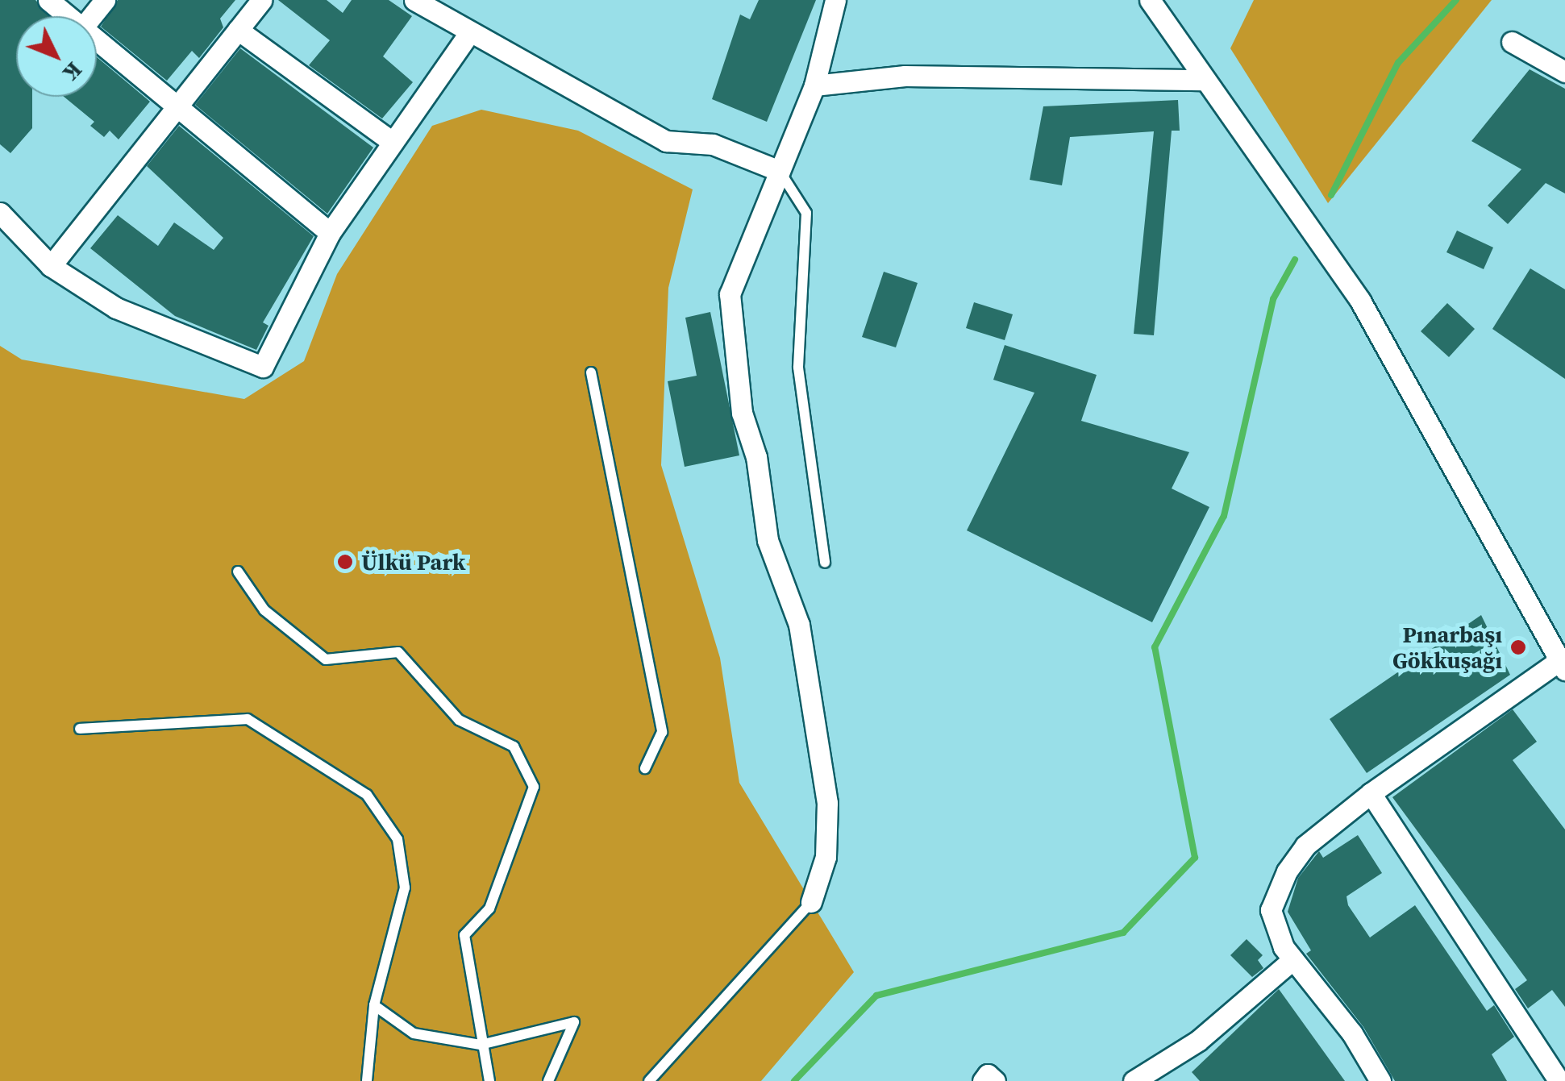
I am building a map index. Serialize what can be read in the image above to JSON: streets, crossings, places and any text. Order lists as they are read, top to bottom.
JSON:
{
  "places": ["Ülkü Park", "Pınarbaşı Gökkuşağı"],
  "north": "bottom right"
}
